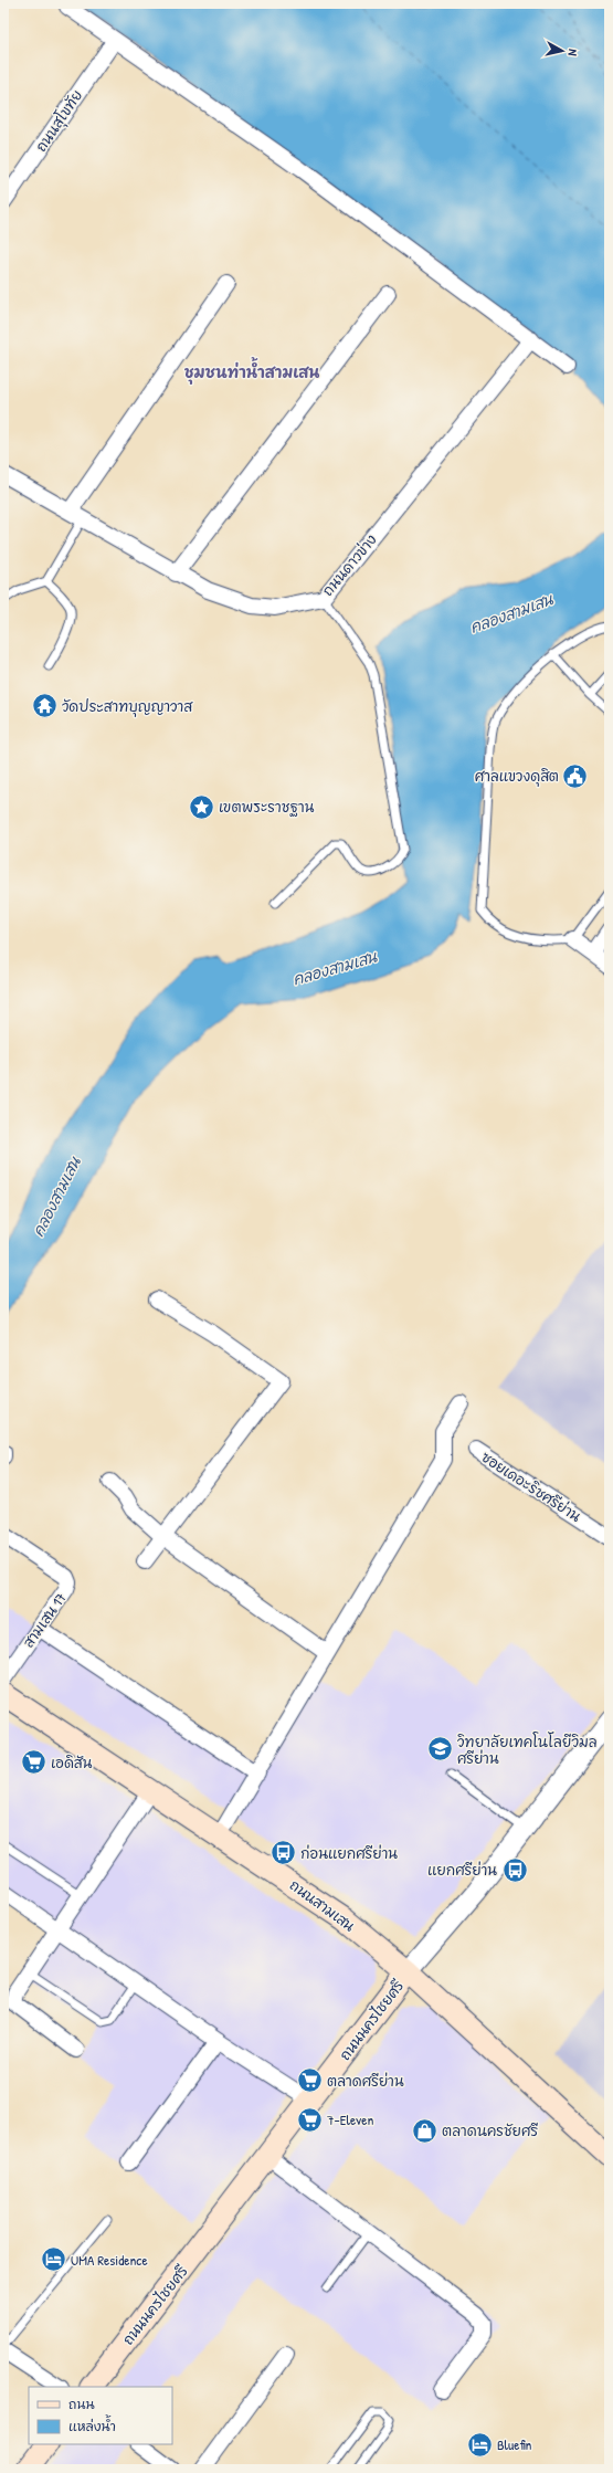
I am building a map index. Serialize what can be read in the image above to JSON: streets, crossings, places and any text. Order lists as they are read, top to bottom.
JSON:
{
  "streets": {
    "main road": ["ถนนสามเสน", "ถนนนครไชยศรี"],
    "street": [
      "ถนนสุโขทัย",
      "ถนนดาวข่าง",
      "ซอยเดอะริชศรีย่าน",
      "สามเสน 17"
    ]
  },
  "crossings": [
    ["ถนนสามเสน", "ถนนนครไชยศรี"]
  ],
  "districts": ["ชุมชนท่าน้ำสามเสน"],
  "water": ["คลองสามเสน"],
  "places": {
    "temple": ["วัดประสาทบุญญาวาส"],
    "public building": ["ศาลแขวงดุสิต"],
    "place": ["เขตพระราชฐาน"],
    "school or university": ["วิทยาลัยเทคโนโลยีวิมล ศรีย่าน"],
    "supermarket": ["เอดิสัน", "ตลาดศรีย่าน", "7-Eleven"],
    "bus stop": ["ก่อนแยกศรีย่าน", "แยกศรีย่าน"],
    "shop": ["ตลาดนครชัยศรี"],
    "hotel": ["UMA Residence", "Bluefin"]
  },
  "legend": ["ถนน", "แหล่งน้ำ"],
  "north": "right"
}
